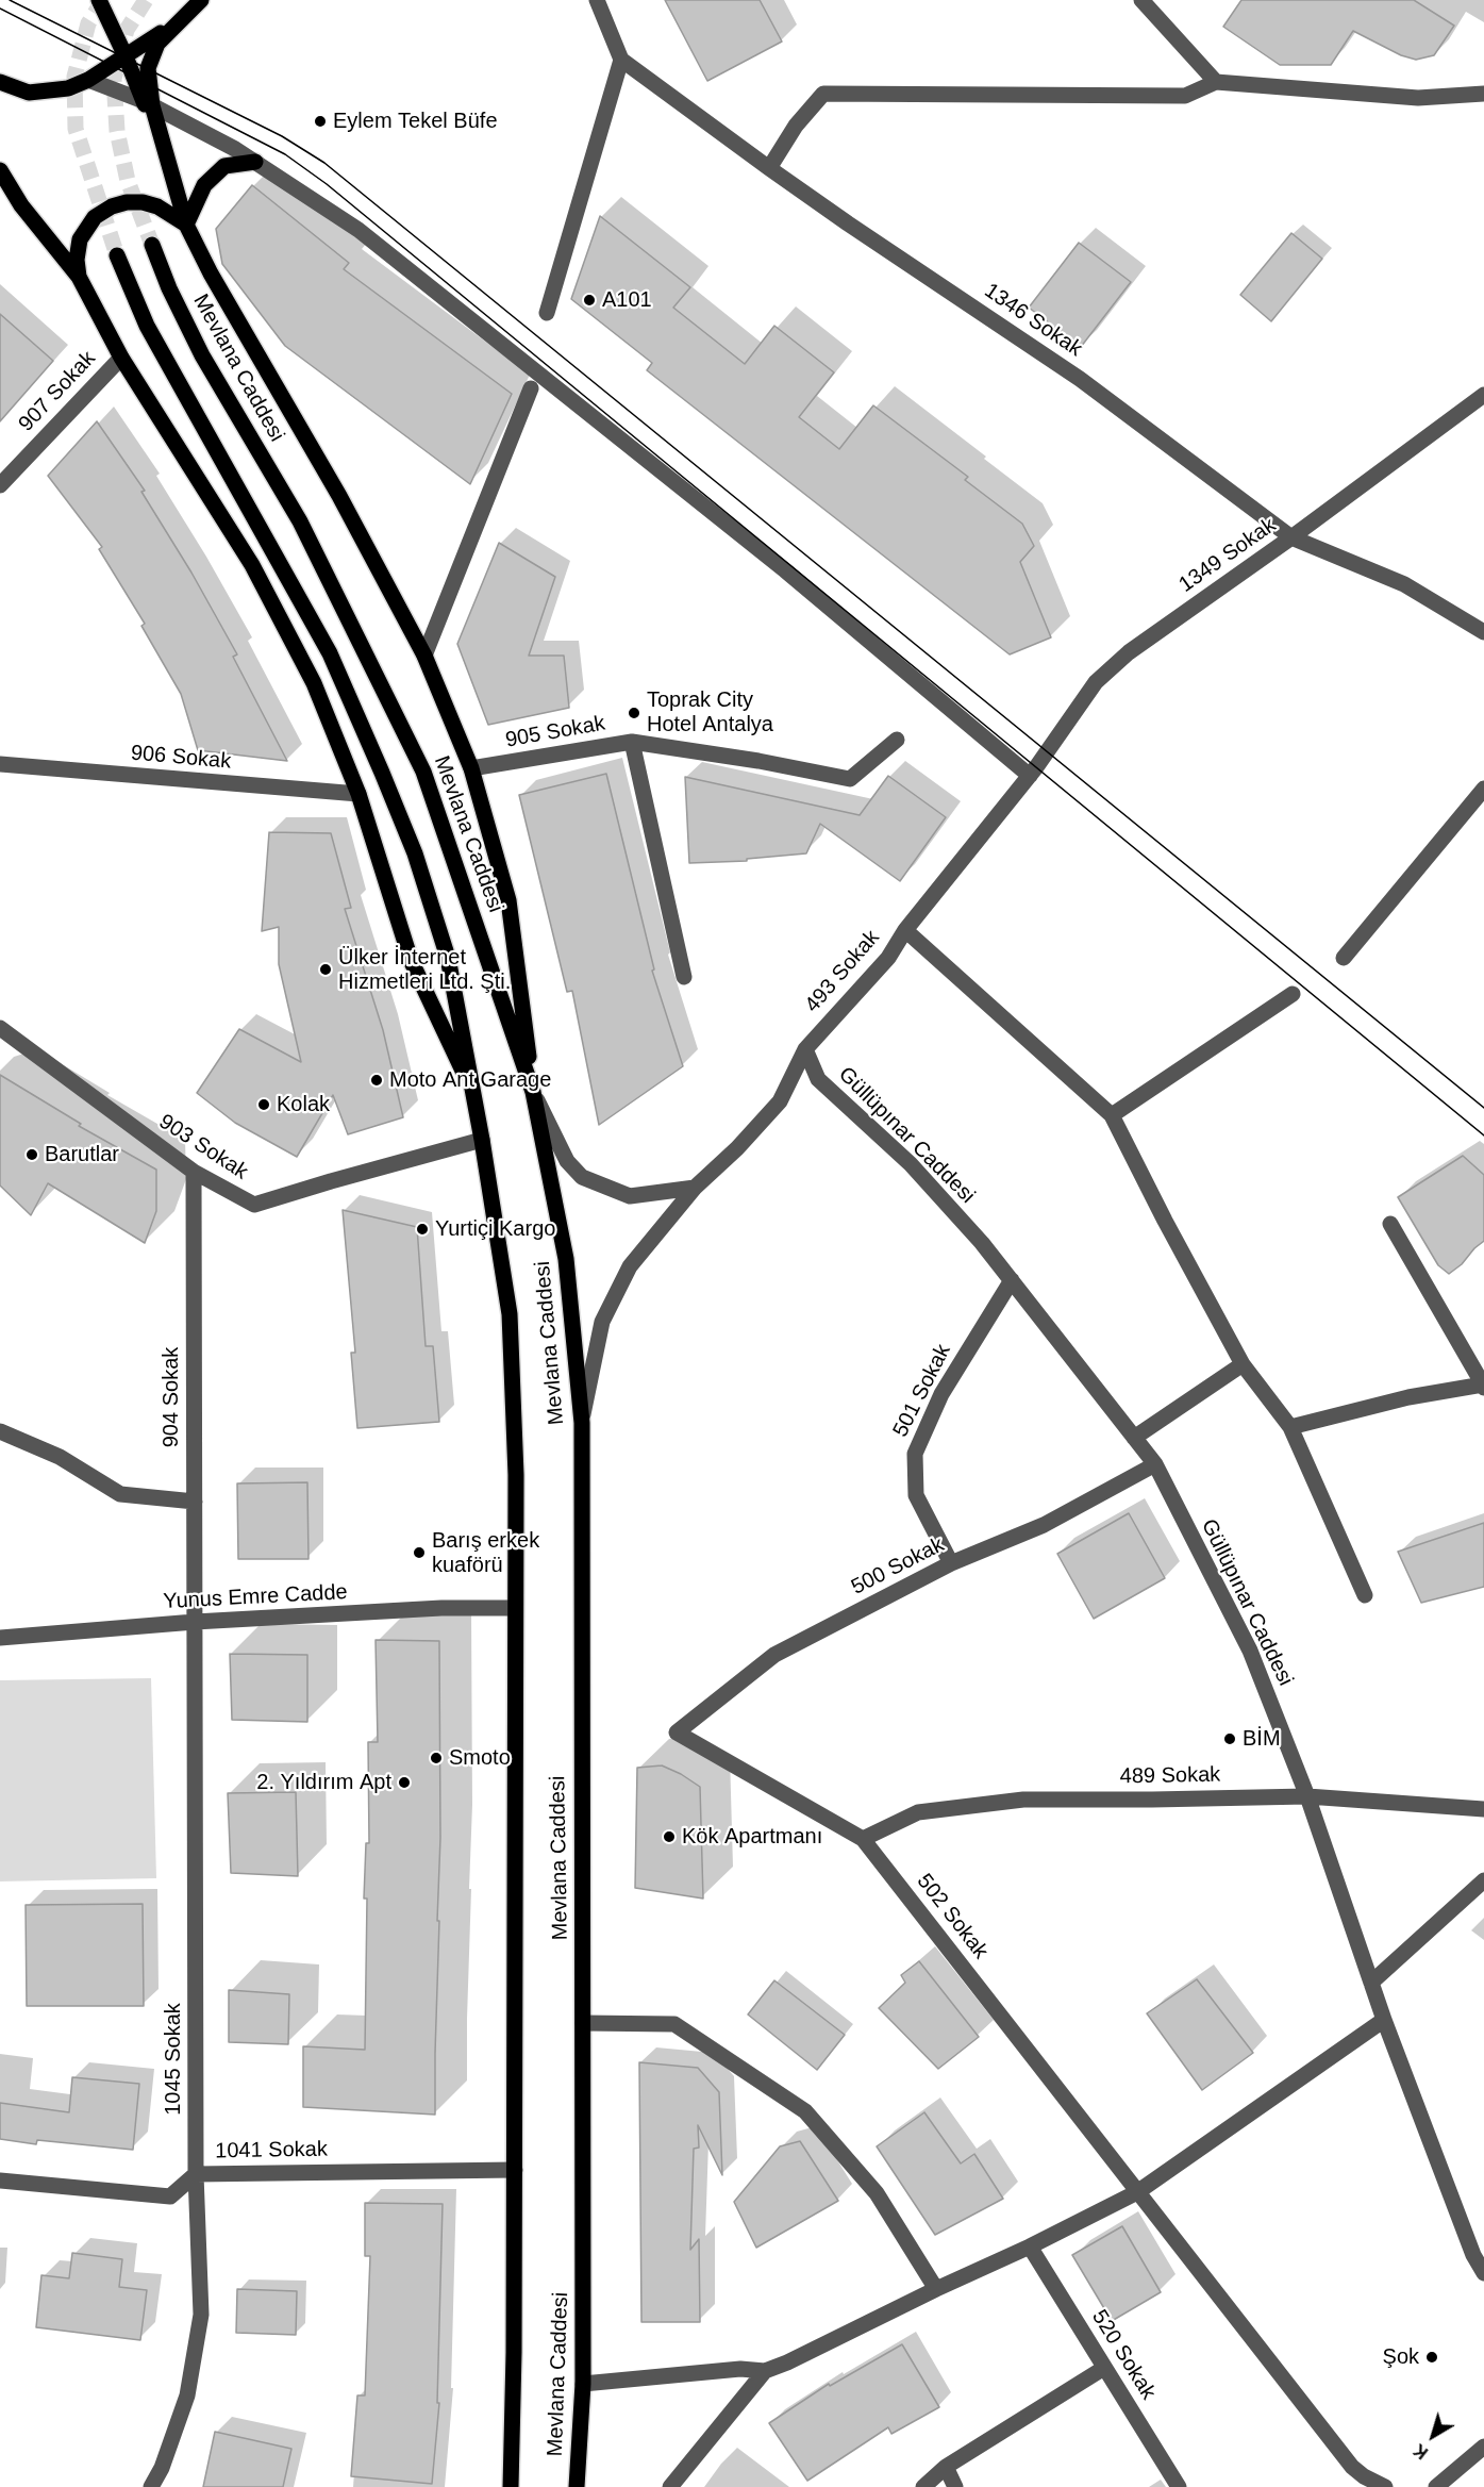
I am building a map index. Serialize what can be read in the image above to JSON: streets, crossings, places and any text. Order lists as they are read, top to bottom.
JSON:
{
  "streets": {
    "main road": ["Mevlana Caddesi"],
    "street": [
      "1346 Sokak",
      "907 Sokak",
      "1349 Sokak",
      "905 Sokak",
      "906 Sokak",
      "493 Sokak",
      "Güllüpınar Caddesi",
      "903 Sokak",
      "501 Sokak",
      "904 Sokak",
      "500 Sokak",
      "Yunus Emre Cadde",
      "489 Sokak",
      "502 Sokak",
      "1045 Sokak",
      "1041 Sokak",
      "520 Sokak"
    ]
  },
  "crossings": [
    ["1346 Sokak", "1349 Sokak"],
    ["Mevlana Caddesi", "493 Sokak"],
    ["Mevlana Caddesi", "903 Sokak"],
    ["Mevlana Caddesi", "Yunus Emre Cadde"],
    ["Mevlana Caddesi", "1041 Sokak"],
    ["1349 Sokak", "493 Sokak"],
    ["493 Sokak", "Güllüpınar Caddesi"],
    ["Güllüpınar Caddesi", "501 Sokak"],
    ["Güllüpınar Caddesi", "500 Sokak"],
    ["Güllüpınar Caddesi", "489 Sokak"],
    ["903 Sokak", "904 Sokak"],
    ["501 Sokak", "500 Sokak"],
    ["904 Sokak", "Yunus Emre Cadde"],
    ["904 Sokak", "1045 Sokak"],
    ["500 Sokak", "502 Sokak"],
    ["Yunus Emre Cadde", "1045 Sokak"],
    ["489 Sokak", "502 Sokak"],
    ["1045 Sokak", "1041 Sokak"]
  ],
  "places": [
    "Eylem Tekel Büfe",
    "A101",
    "Toprak City Hotel Antalya",
    "Ülker İnternet Hizmetleri Ltd. Şti.",
    "Moto Ant Garage",
    "Kolak",
    "Barutlar",
    "Yurtiçi Kargo",
    "Barış erkek kuaförü",
    "BİM",
    "Smoto",
    "2. Yıldırım Apt",
    "Kök Apartmanı",
    "Şok"
  ],
  "north": "bottom left"
}
